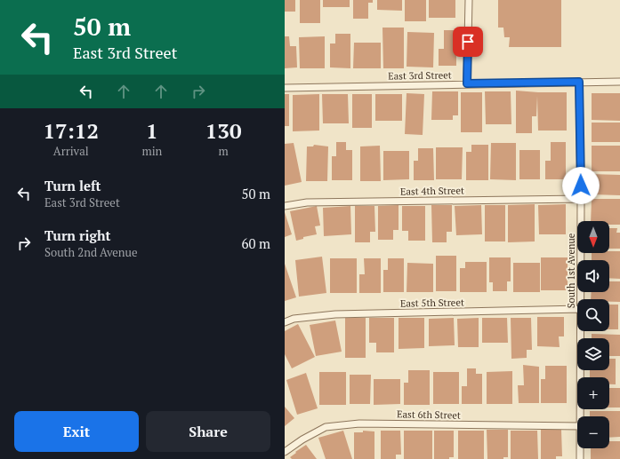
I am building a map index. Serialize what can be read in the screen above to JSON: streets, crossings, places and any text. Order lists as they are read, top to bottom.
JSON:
{
  "streets": {
    "lane": [
      "East 3rd Street",
      "East 4th Street",
      "South 1st Avenue",
      "East 5th Street",
      "East 6th Street"
    ]
  },
  "crossings": [
    ["East 3rd Street", "South 1st Avenue"],
    ["East 4th Street", "South 1st Avenue"]
  ],
  "north": "bottom",
  "page": {
    "turn": ["50 m", "East 3rd Street"],
    "eta": [
      "17:12",
      "Arrival",
      "1",
      "min",
      "130",
      "m"
    ],
    "list": [
      {
        "name": "Turn left",
        "note": "East 3rd Street",
        "value": "50 m"
      },
      {
        "name": "Turn right",
        "note": "South 2nd Avenue",
        "value": "60 m"
      }
    ],
    "map_buttons": ["+", "−"],
    "buttons": ["Exit", "Share"]
  }
}
